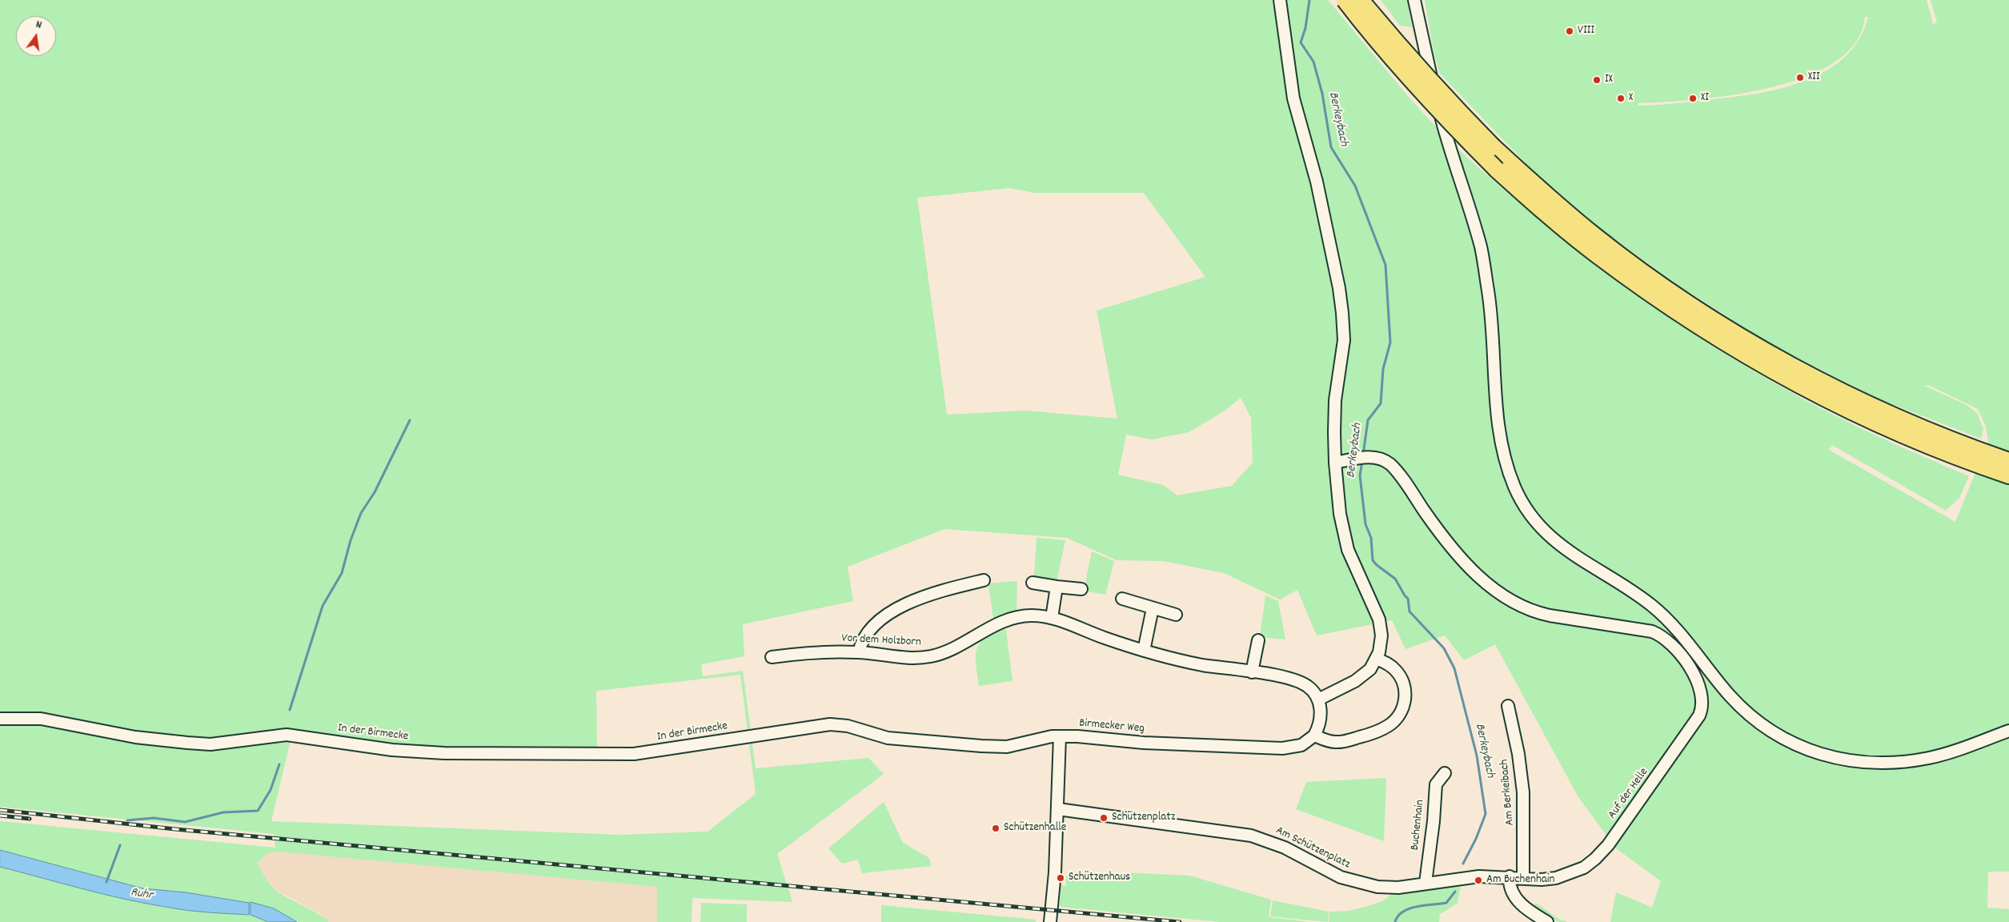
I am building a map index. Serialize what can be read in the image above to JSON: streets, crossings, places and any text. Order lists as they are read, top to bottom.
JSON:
{
  "streets": {
    "street": [
      "Vor dem Holzborn",
      "Birmecker Weg",
      "In der Birmecke",
      "Am Berkeibach",
      "Auf der Helle",
      "Buchenhain",
      "Am Schützenplatz"
    ]
  },
  "crossings": [
    ["Birmecker Weg", "In der Birmecke"],
    ["Am Berkeibach", "Auf der Helle"],
    ["Auf der Helle", "Am Schützenplatz"],
    ["Buchenhain", "Am Schützenplatz"]
  ],
  "water": ["Berkeybach", "Ruhr"],
  "places": [
    "VIII",
    "XII",
    "IX",
    "X",
    "XI",
    "Schützenplatz",
    "Schützenhalle",
    "Schützenhaus",
    "Am Buchenhain"
  ],
  "north": "top"
}
